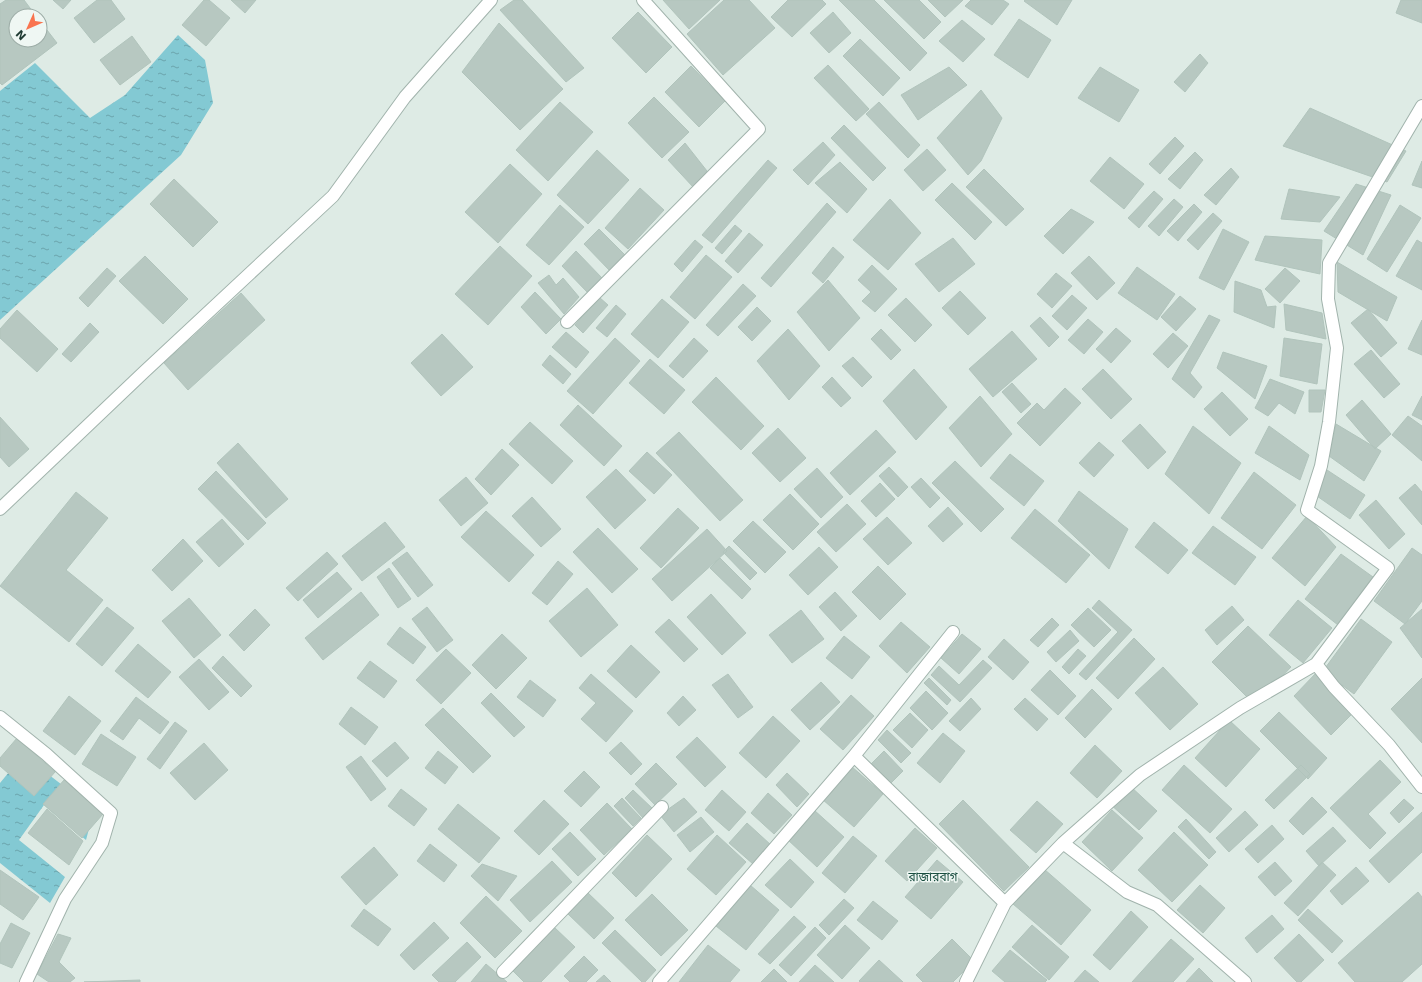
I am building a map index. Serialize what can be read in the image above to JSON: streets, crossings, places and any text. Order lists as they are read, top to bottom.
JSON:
{
  "districts": ["রাজারবাগ"],
  "north": "bottom left"
}
